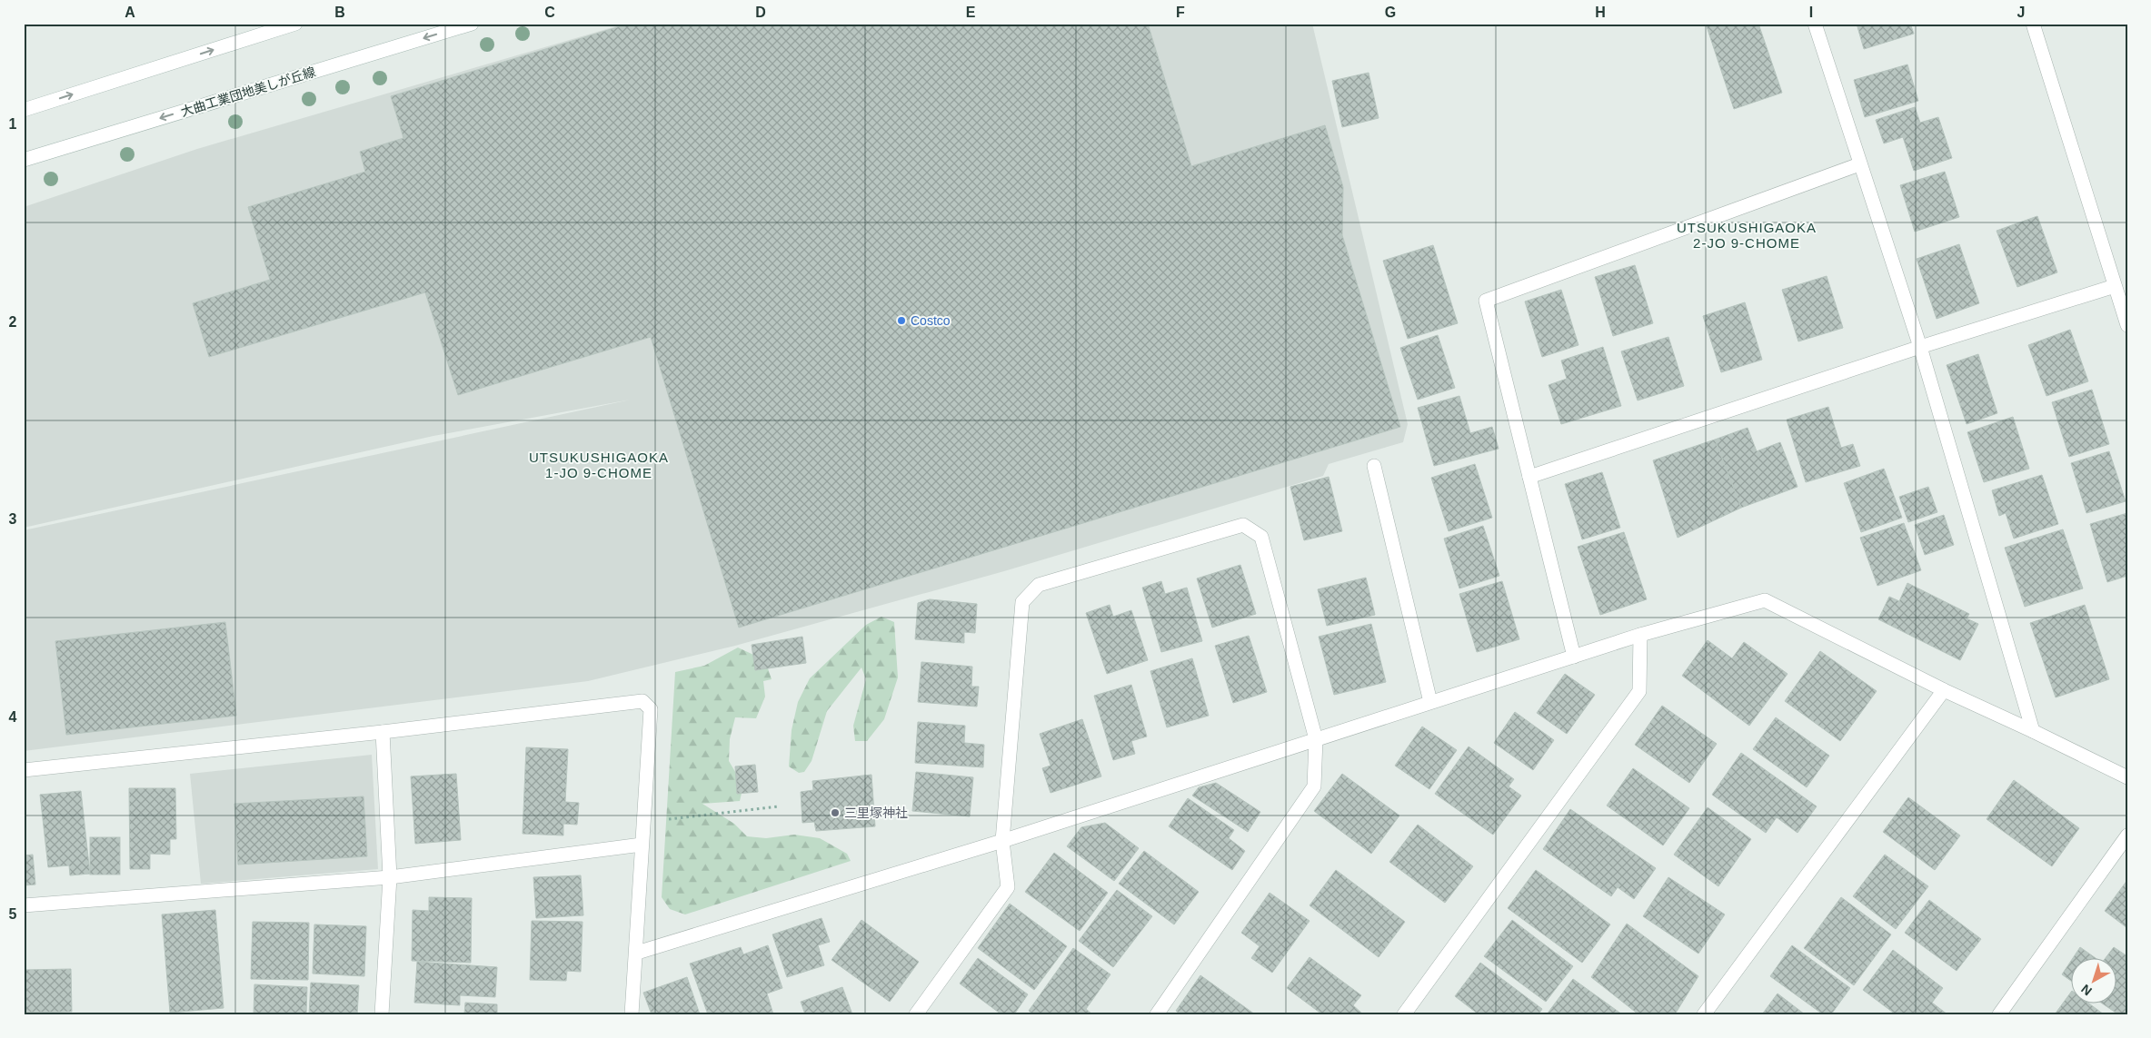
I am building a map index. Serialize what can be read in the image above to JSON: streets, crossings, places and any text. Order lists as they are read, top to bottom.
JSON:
{
  "streets": {
    "street": ["大曲工業団地美しが丘線"]
  },
  "districts": ["UTSUKUSHIGAOKA 2-JO 9-CHOME", "UTSUKUSHIGAOKA 1-JO 9-CHOME"],
  "places": ["Costco", "三里塚神社"],
  "north": "bottom left",
  "grid": {
    "columns": [
      "A",
      "B",
      "C",
      "D",
      "E",
      "F",
      "G",
      "H",
      "I",
      "J"
    ],
    "rows": [
      "1",
      "2",
      "3",
      "4",
      "5"
    ]
  }
}
